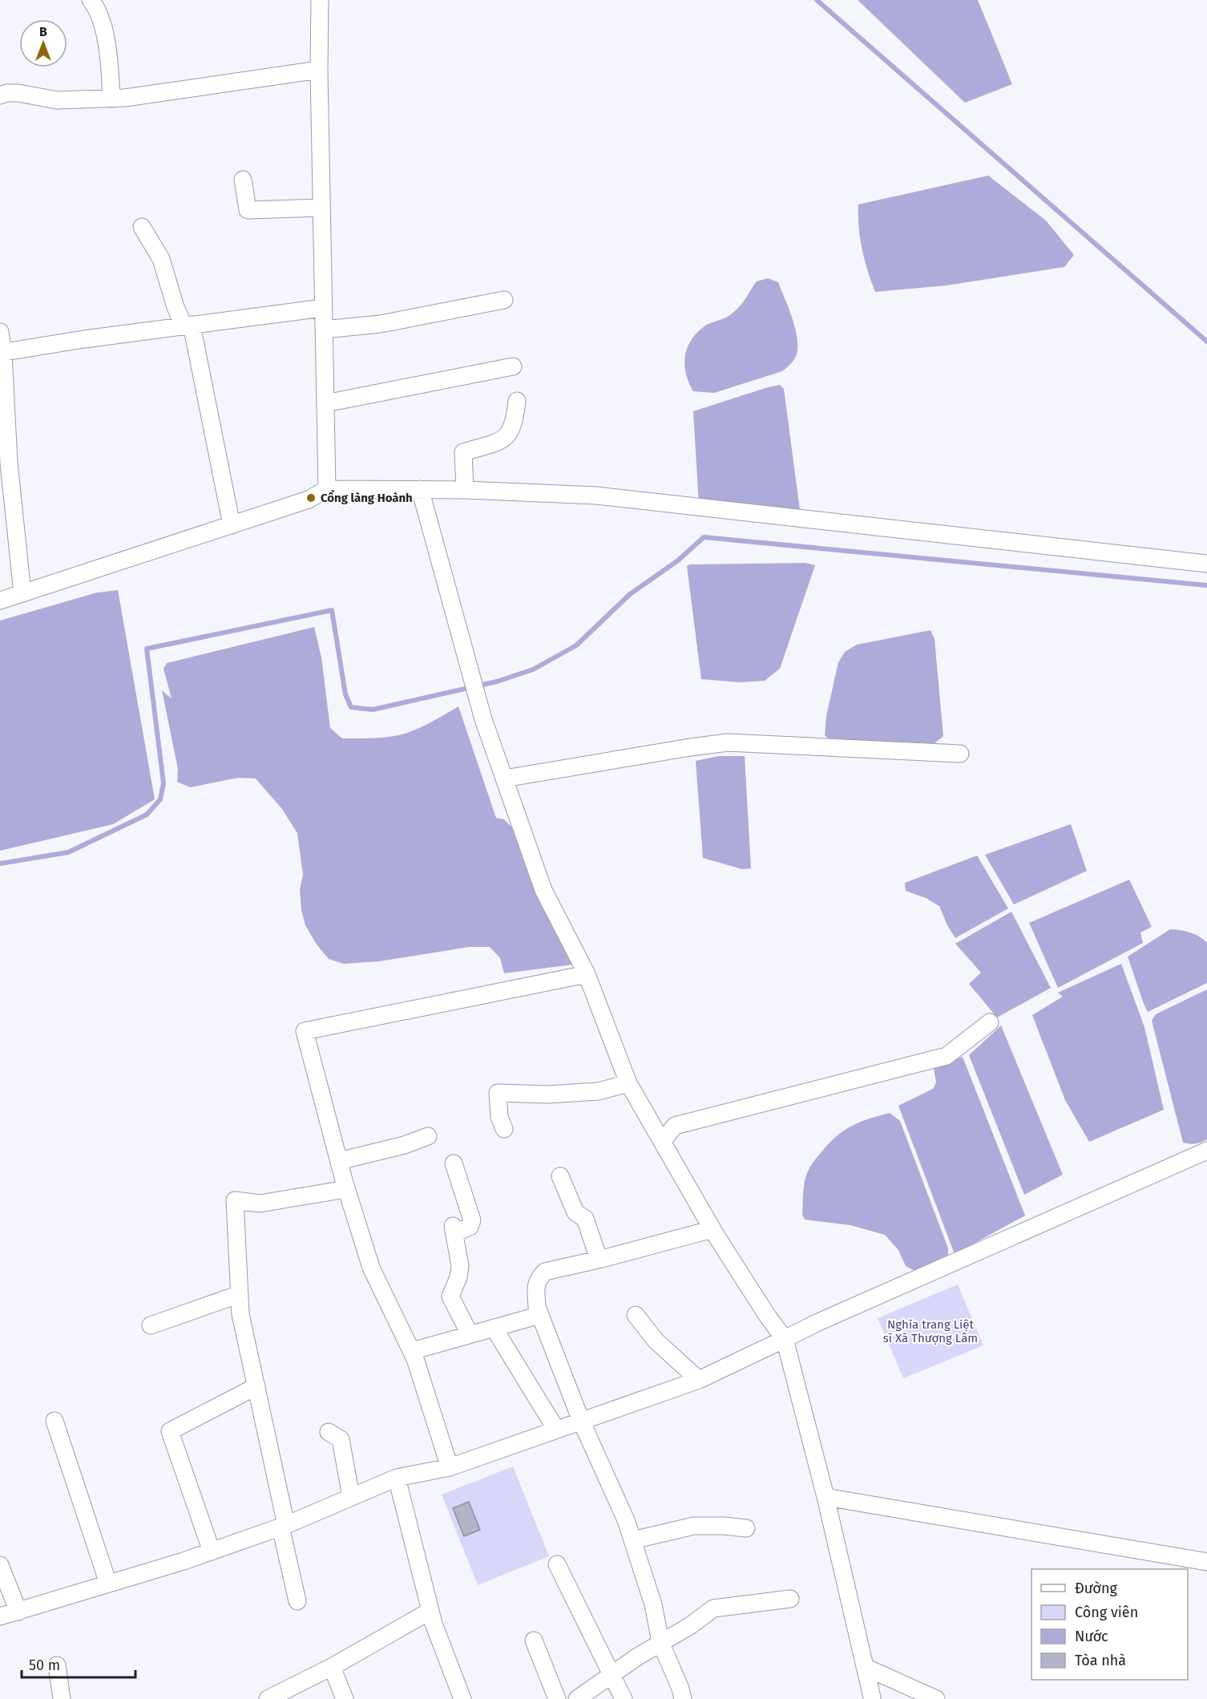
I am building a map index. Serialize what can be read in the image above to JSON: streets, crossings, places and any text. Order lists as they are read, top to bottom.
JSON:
{
  "parks": ["Nghĩa trang Liệt sĩ Xã Thượng Lâm"],
  "places": ["Cổng làng Hoành"],
  "legend": [
    "Đường",
    "Công viên",
    "Nước",
    "Tòa nhà"
  ],
  "scale_bar": "50 m",
  "north": "top"
}
